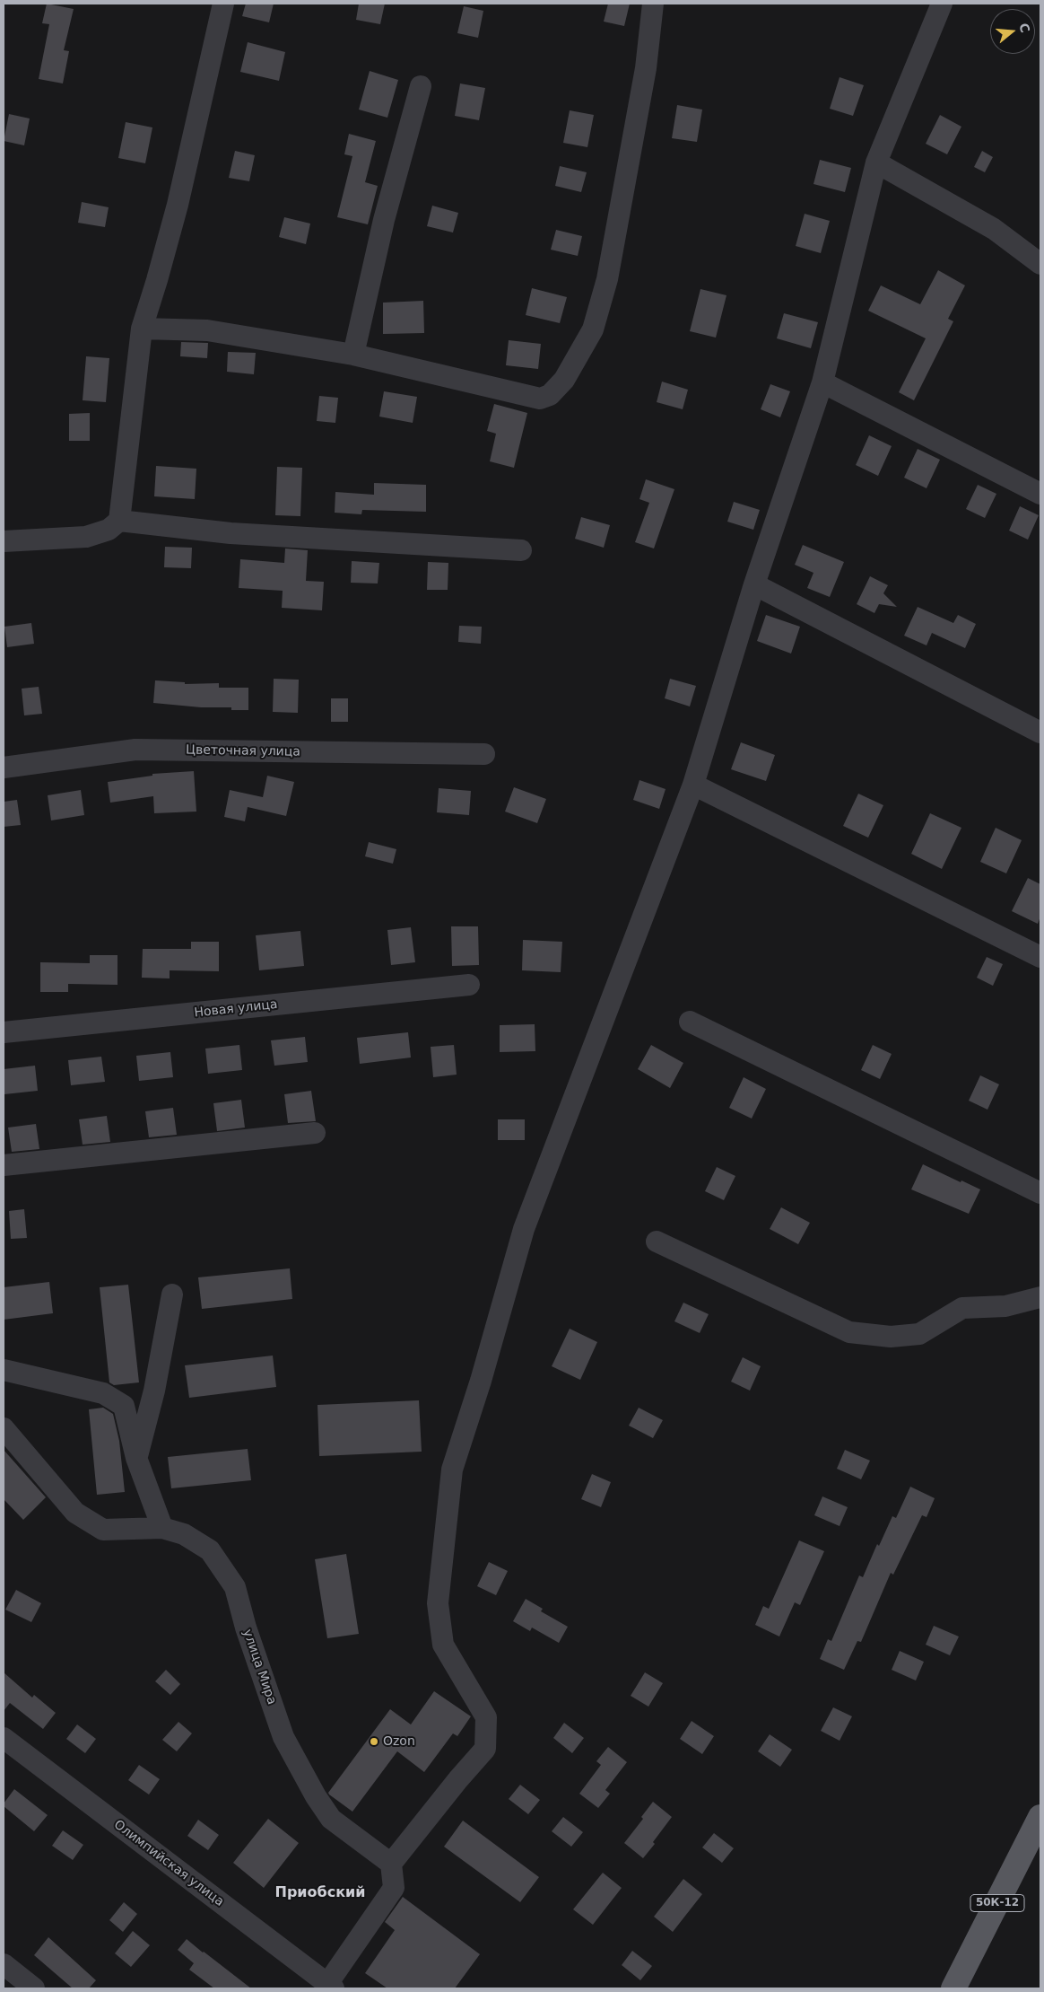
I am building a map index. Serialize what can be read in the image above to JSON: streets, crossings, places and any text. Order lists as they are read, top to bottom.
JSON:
{
  "streets": {
    "main road": ["50К-12"],
    "street": [
      "Цветочная улица",
      "Новая улица",
      "улица Мира",
      "Олимпийская улица"
    ]
  },
  "districts": ["Приобский"],
  "places": ["Ozon"],
  "north": "right"
}
